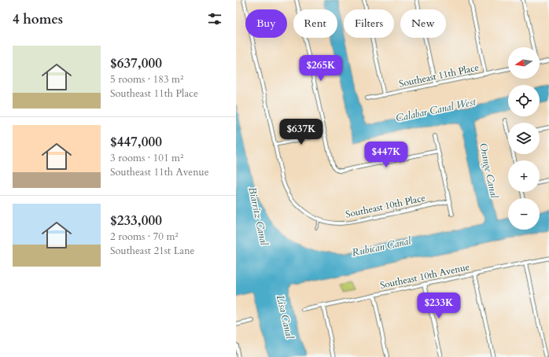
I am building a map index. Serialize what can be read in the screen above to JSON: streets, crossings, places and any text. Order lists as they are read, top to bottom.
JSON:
{
  "streets": {
    "street": ["Southeast 11th Place", "Southeast 10th Place", "Southeast 10th Avenue"]
  },
  "water": [
    "Calabar Canal West",
    "Orange Canal",
    "Biarritz Canal",
    "Rubican Canal",
    "Lisa Canal"
  ],
  "north": "left",
  "page": {
    "heading": "4 homes",
    "chip": [
      "Buy",
      "Rent",
      "Filters",
      "New"
    ],
    "list": [
      {
        "name": "$637,000",
        "note": "5 rooms · 183 m² · Southeast 11th Place"
      },
      {
        "name": "$447,000",
        "note": "3 rooms · 101 m² · Southeast 11th Avenue"
      },
      {
        "name": "$233,000",
        "note": "2 rooms · 70 m² · Southeast 21st Lane"
      }
    ],
    "map_buttons": ["+", "−"],
    "price": [
      "$265K",
      "$637K",
      "$447K",
      "$233K"
    ]
  }
}
